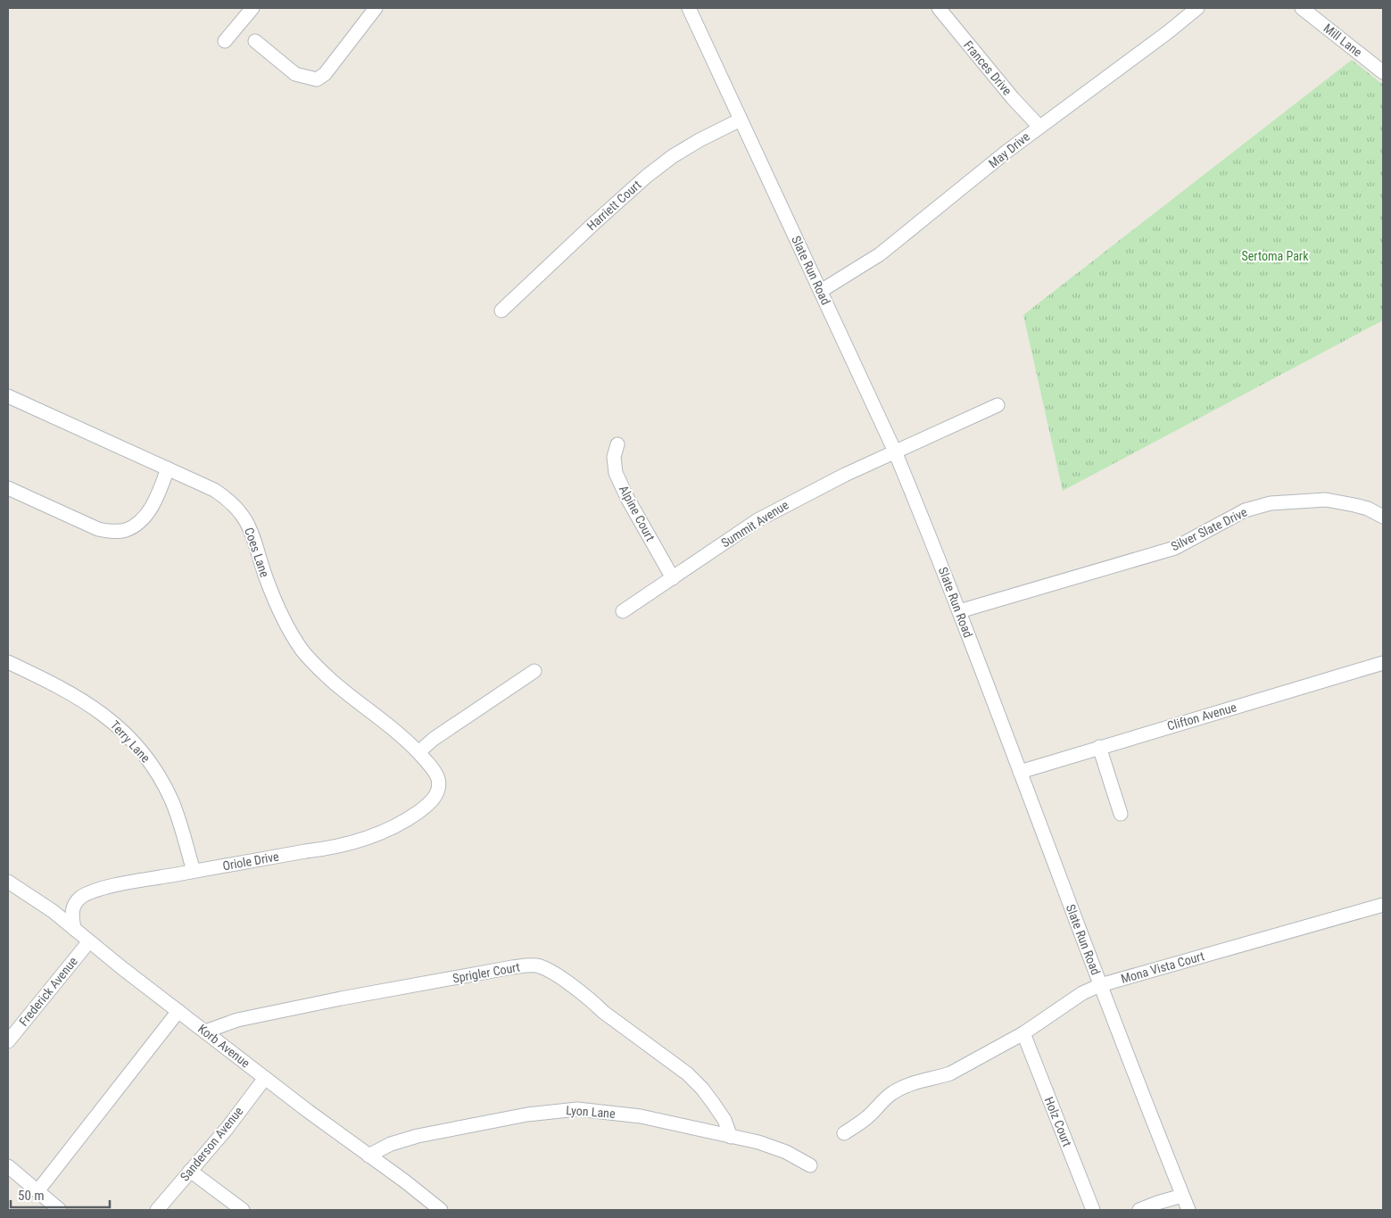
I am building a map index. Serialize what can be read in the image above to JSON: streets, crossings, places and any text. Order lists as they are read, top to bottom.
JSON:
{
  "streets": {
    "street": [
      "Mill Lane",
      "Frances Drive",
      "May Drive",
      "Harriett Court",
      "Slate Run Road",
      "Alpine Court",
      "Summit Avenue",
      "Silver Slate Drive",
      "Coes Lane",
      "Clifton Avenue",
      "Terry Lane",
      "Oriole Drive",
      "Mona Vista Court",
      "Sprigler Court",
      "Frederick Avenue",
      "Korb Avenue",
      "Lyon Lane",
      "Holz Court",
      "Sanderson Avenue"
    ]
  },
  "crossings": [
    ["Frances Drive", "May Drive"],
    ["May Drive", "Slate Run Road"],
    ["Harriett Court", "Slate Run Road"],
    ["Slate Run Road", "Summit Avenue"],
    ["Slate Run Road", "Silver Slate Drive"],
    ["Slate Run Road", "Clifton Avenue"],
    ["Slate Run Road", "Mona Vista Court"],
    ["Alpine Court", "Summit Avenue"],
    ["Coes Lane", "Oriole Drive"],
    ["Terry Lane", "Oriole Drive"],
    ["Oriole Drive", "Korb Avenue"],
    ["Mona Vista Court", "Holz Court"],
    ["Sprigler Court", "Korb Avenue"],
    ["Sprigler Court", "Lyon Lane"],
    ["Frederick Avenue", "Korb Avenue"],
    ["Korb Avenue", "Lyon Lane"],
    ["Korb Avenue", "Sanderson Avenue"]
  ],
  "parks": ["Sertoma Park"],
  "scale_bar": "50 m"
}
